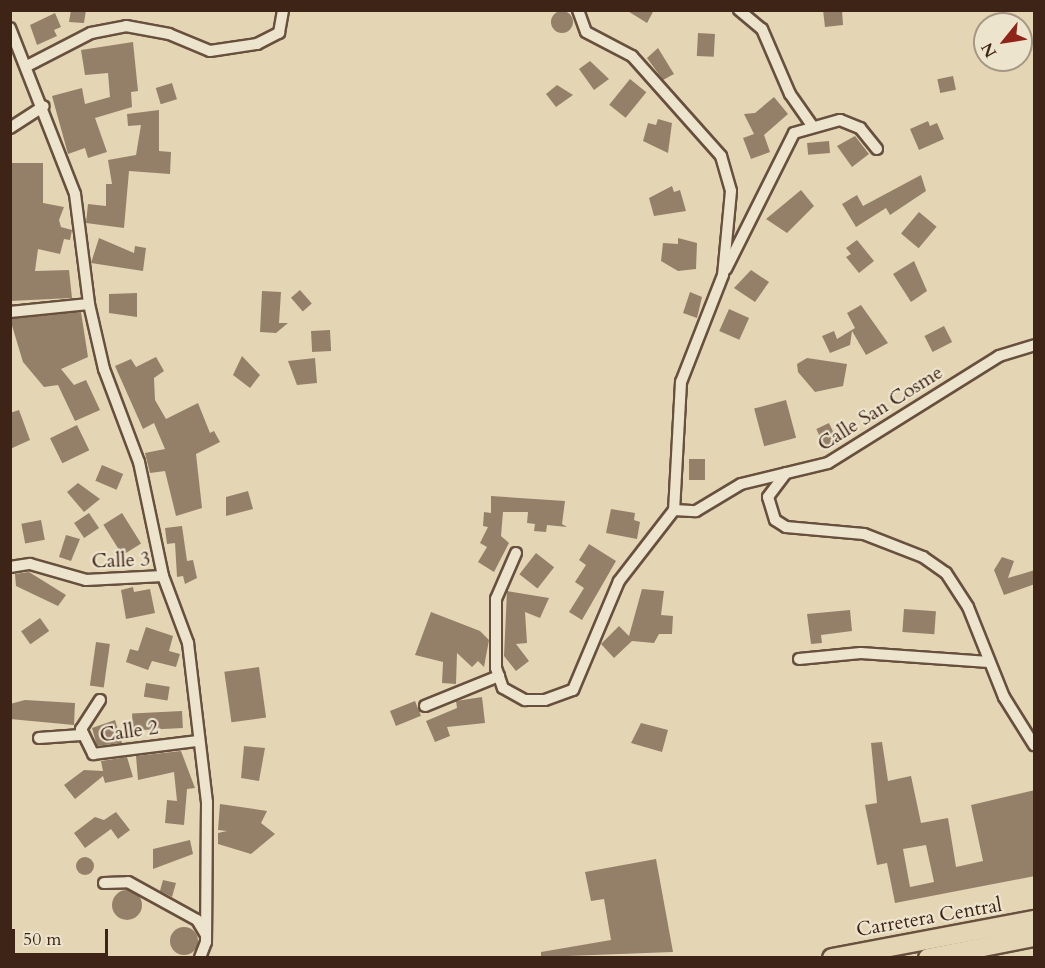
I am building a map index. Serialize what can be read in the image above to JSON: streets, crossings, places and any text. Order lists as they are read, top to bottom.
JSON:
{
  "streets": {
    "highway": ["Carretera Central"],
    "street": ["Calle San Cosme", "Calle 3", "Calle 2"]
  },
  "scale_bar": "50 m",
  "north": "bottom left"
}
